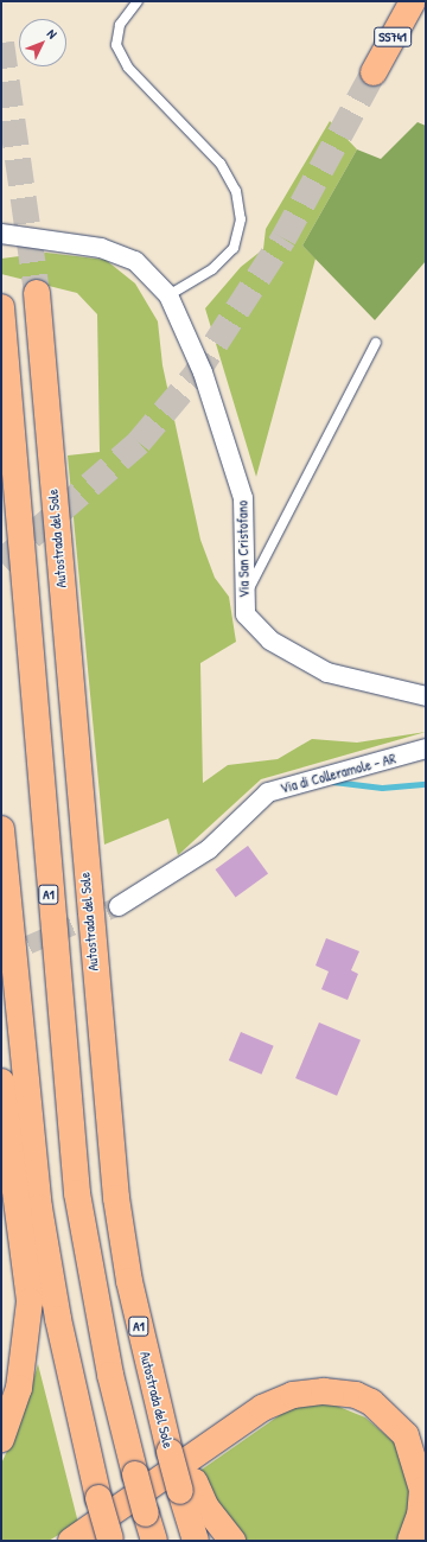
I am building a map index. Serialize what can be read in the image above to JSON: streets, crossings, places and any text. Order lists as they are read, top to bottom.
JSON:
{
  "streets": {
    "main road": ["SS741", "Autostrada del Sole", "A1"],
    "street": ["Via San Cristofano", "Via di Colleramole - AR"]
  },
  "north": "top right"
}
